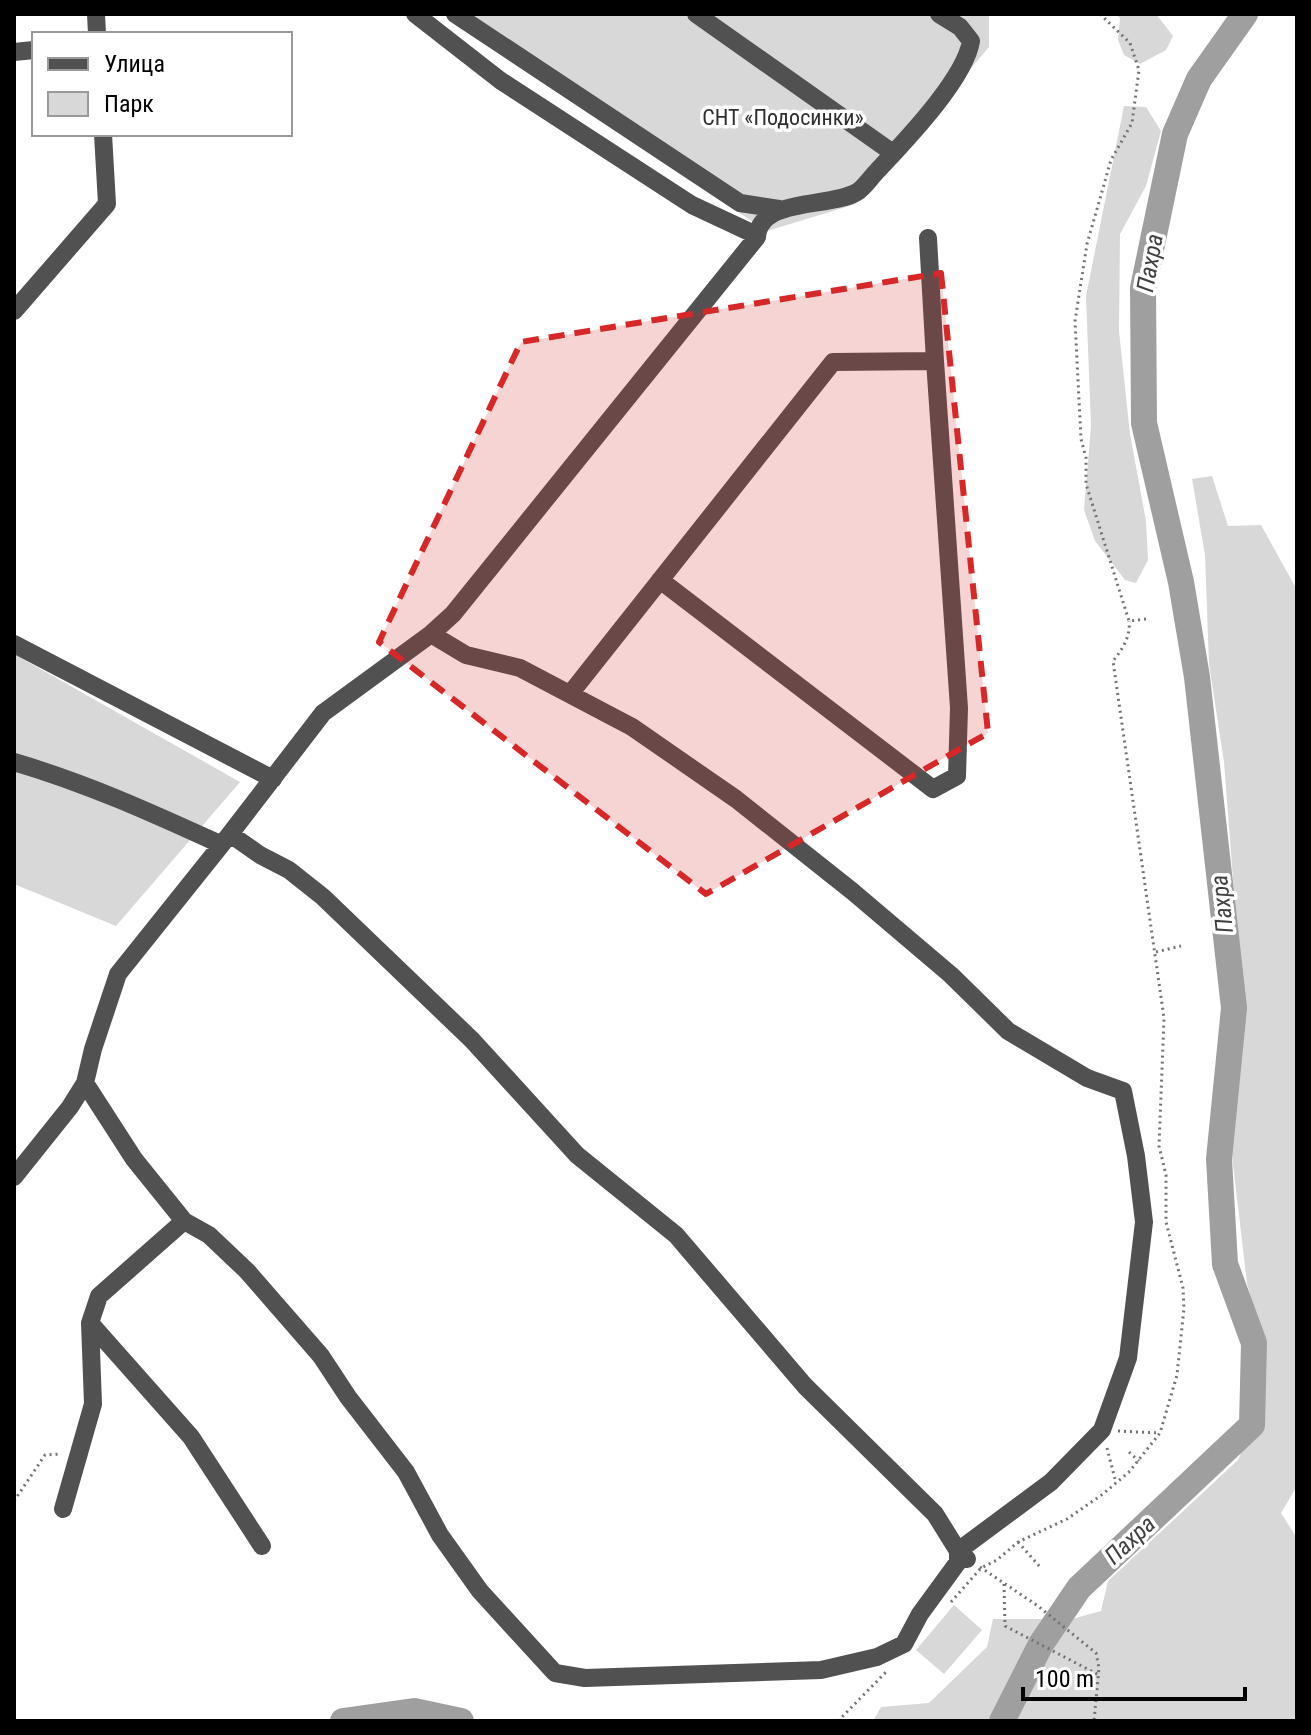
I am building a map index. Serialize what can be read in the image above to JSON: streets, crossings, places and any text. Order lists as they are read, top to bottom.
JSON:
{
  "water": ["Пахра"],
  "parks": ["СНТ «Подосинки»"],
  "legend": ["Улица", "Парк"],
  "scale_bar": "100 m"
}
